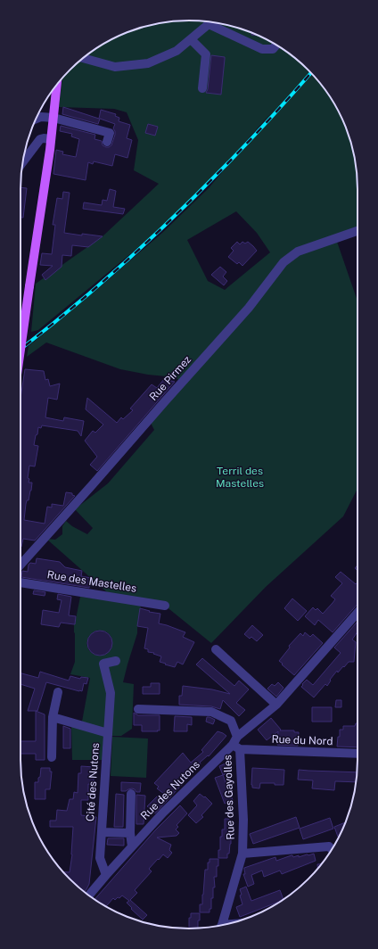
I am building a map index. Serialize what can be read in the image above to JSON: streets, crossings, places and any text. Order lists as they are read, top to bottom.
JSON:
{
  "streets": {
    "street": [
      "Rue Pirmez",
      "Rue des Mastelles",
      "Rue du Nord",
      "Cité des Nutons",
      "Rue des Nutons",
      "Rue des Gayolles"
    ]
  },
  "crossings": [
    ["Rue du Nord", "Rue des Nutons"],
    ["Rue du Nord", "Rue des Gayolles"],
    ["Cité des Nutons", "Rue des Nutons"],
    ["Rue des Nutons", "Rue des Gayolles"]
  ],
  "parks": ["Terril des Mastelles"]
}
